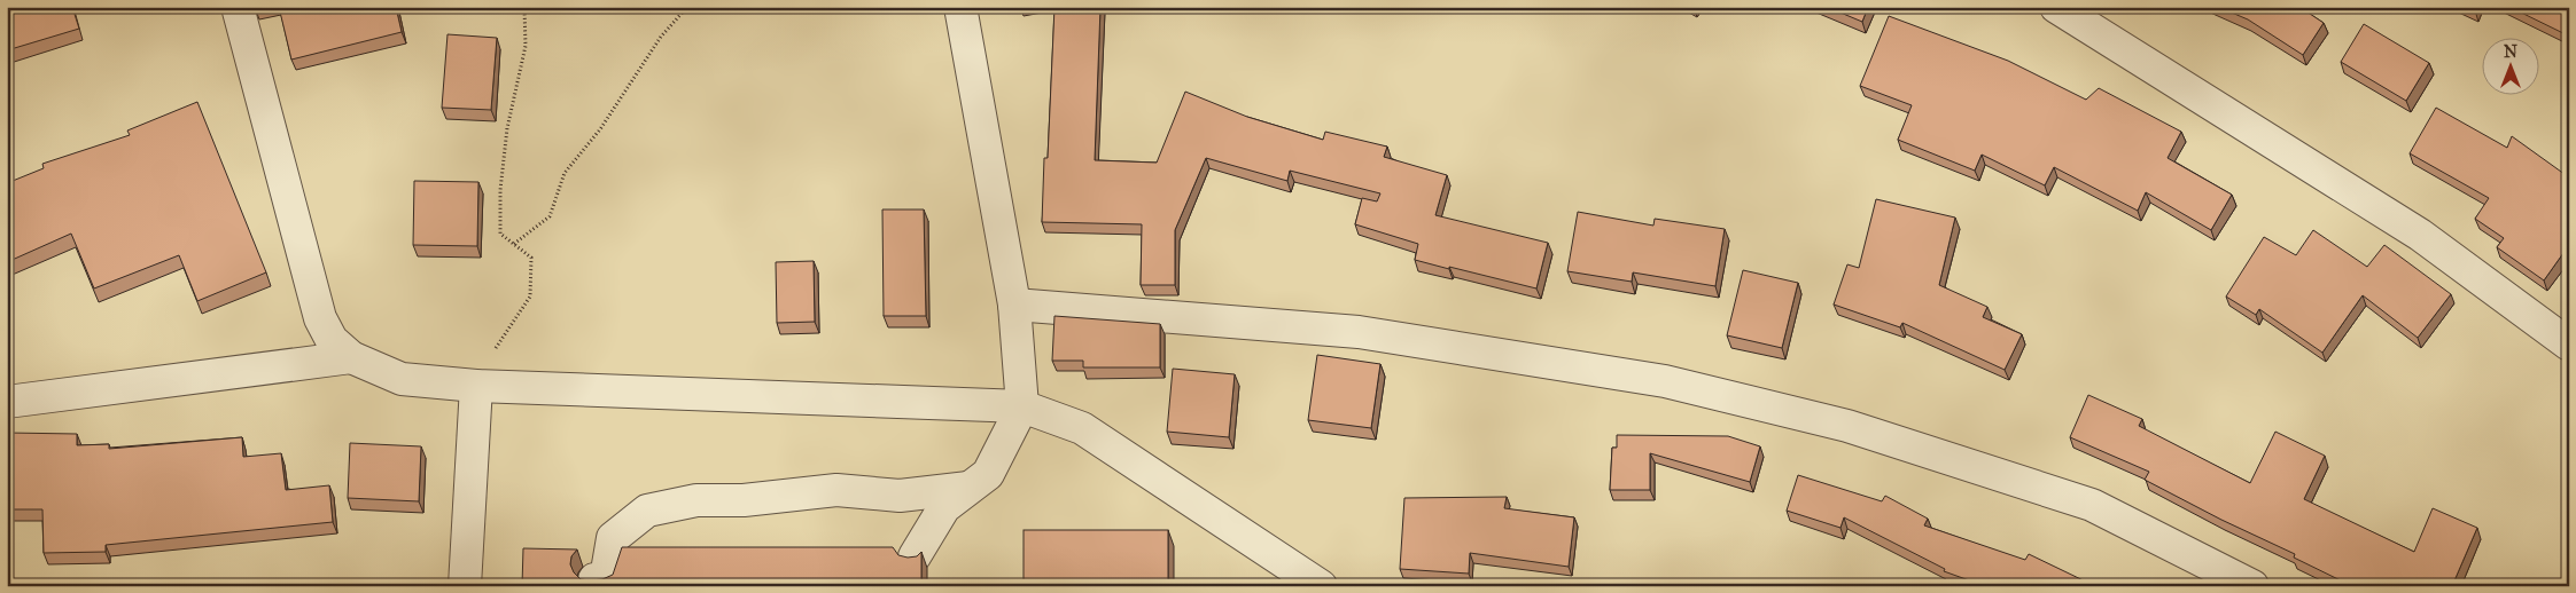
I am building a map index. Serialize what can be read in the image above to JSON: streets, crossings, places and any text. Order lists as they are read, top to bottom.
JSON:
{
  "north": "top"
}
